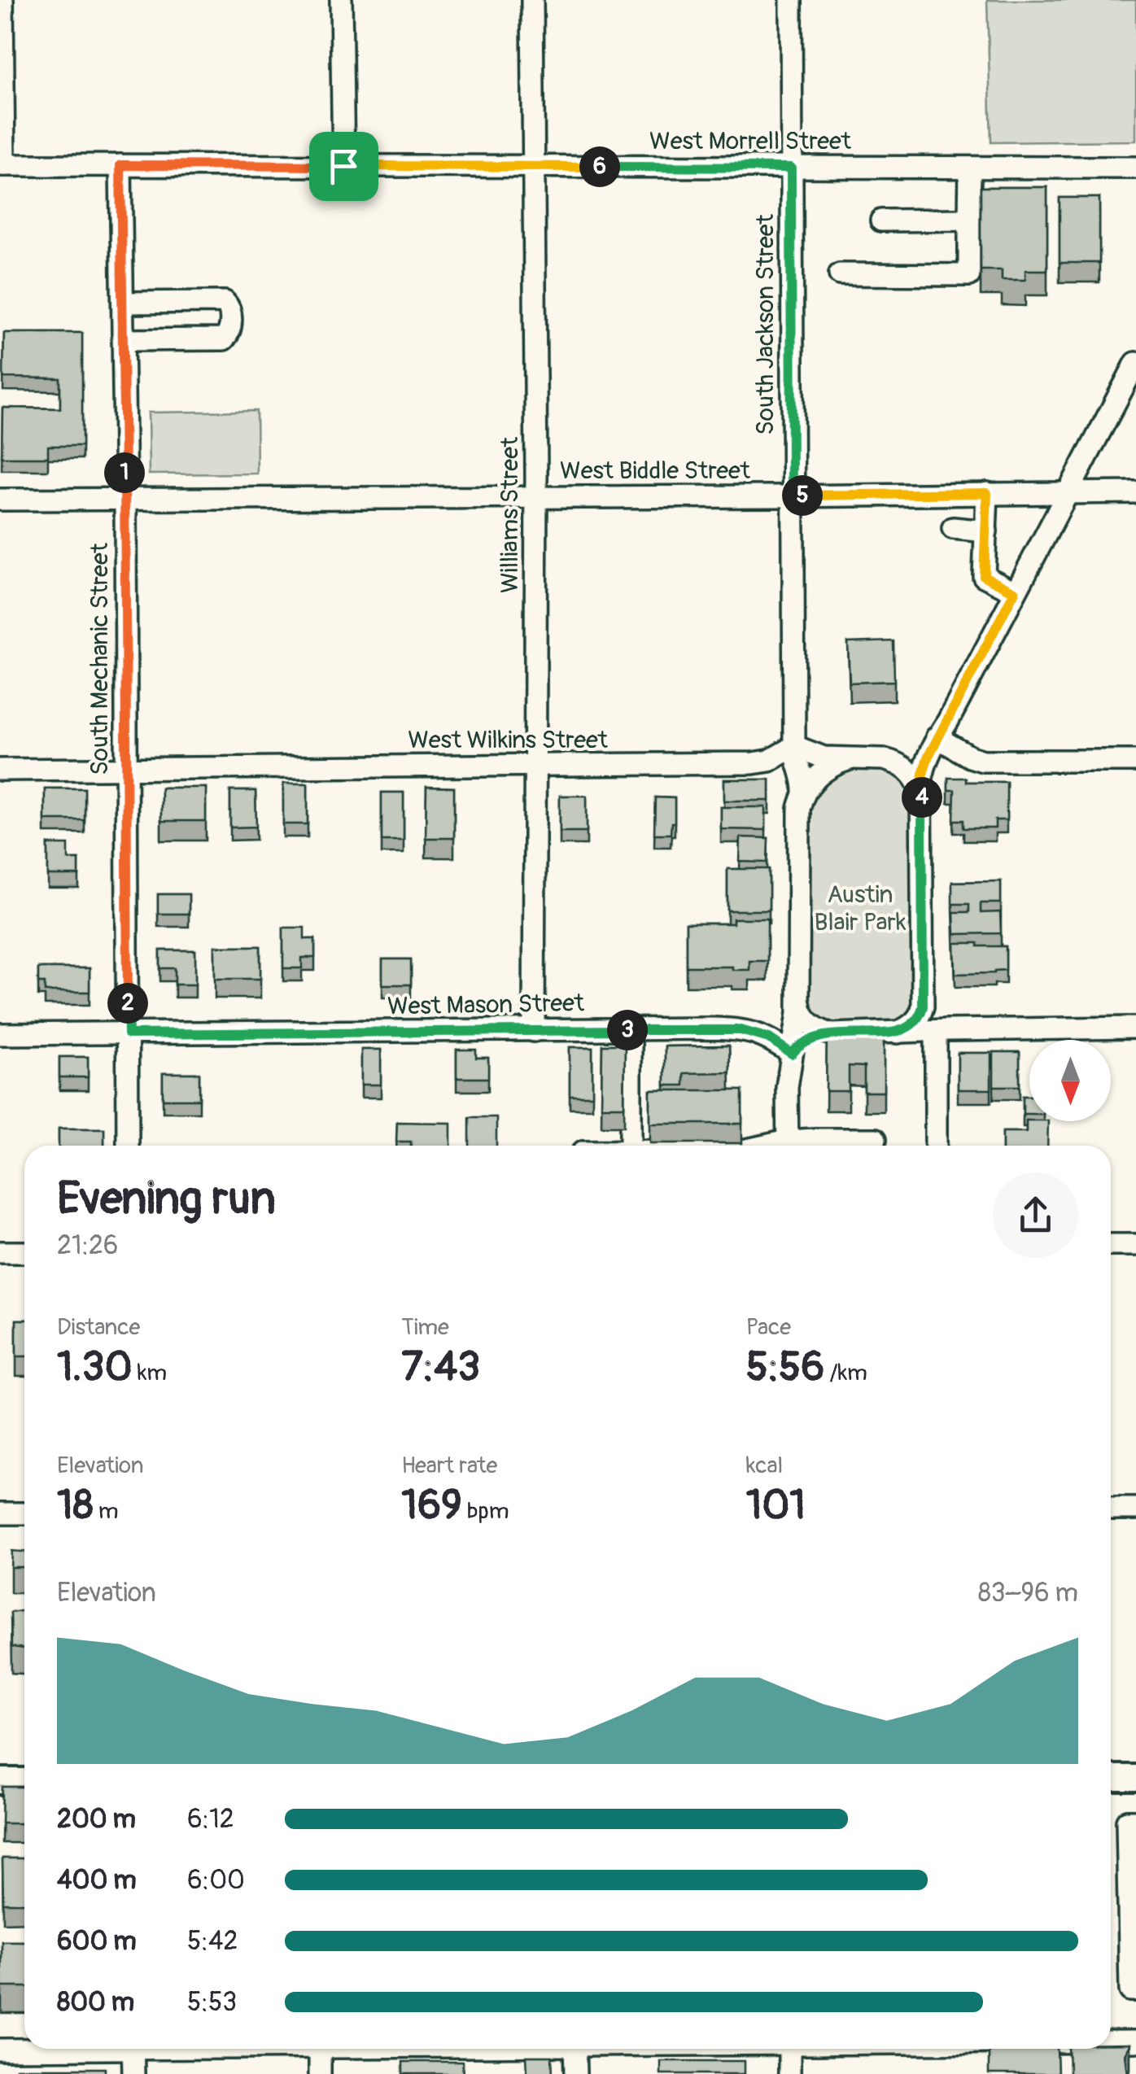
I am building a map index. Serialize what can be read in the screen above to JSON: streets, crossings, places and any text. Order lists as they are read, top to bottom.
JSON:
{
  "streets": {
    "street": [
      "West Morrell Street",
      "South Jackson Street",
      "West Biddle Street",
      "Williams Street",
      "South Mechanic Street",
      "West Wilkins Street",
      "West Mason Street"
    ]
  },
  "crossings": [
    ["West Morrell Street", "South Jackson Street"],
    ["West Morrell Street", "Williams Street"],
    ["West Morrell Street", "South Mechanic Street"],
    ["South Jackson Street", "West Biddle Street"],
    ["South Jackson Street", "West Wilkins Street"],
    ["South Jackson Street", "West Mason Street"],
    ["West Biddle Street", "Williams Street"],
    ["West Biddle Street", "South Mechanic Street"],
    ["Williams Street", "West Wilkins Street"],
    ["Williams Street", "West Mason Street"],
    ["South Mechanic Street", "West Wilkins Street"],
    ["South Mechanic Street", "West Mason Street"]
  ],
  "parks": ["Austin Blair Park"],
  "north": "bottom",
  "page": {
    "pins": [
      "6",
      "1",
      "5",
      "4",
      "2",
      "3"
    ],
    "heading": ["Evening run", "21:26"],
    "stats": [
      ["Distance", "1.30 km"],
      ["Time", "7:43"],
      ["Pace", "5:56 /km"],
      ["Elevation", "18 m"],
      ["Heart rate", "169 bpm"],
      ["kcal", "101"]
    ],
    "chart": ["Elevation", "83–96 m"],
    "list": [
      {
        "name": "200 m",
        "note": "6:12"
      },
      {
        "name": "400 m",
        "note": "6:00"
      },
      {
        "name": "600 m",
        "note": "5:42"
      },
      {
        "name": "800 m",
        "note": "5:53"
      }
    ]
  }
}
